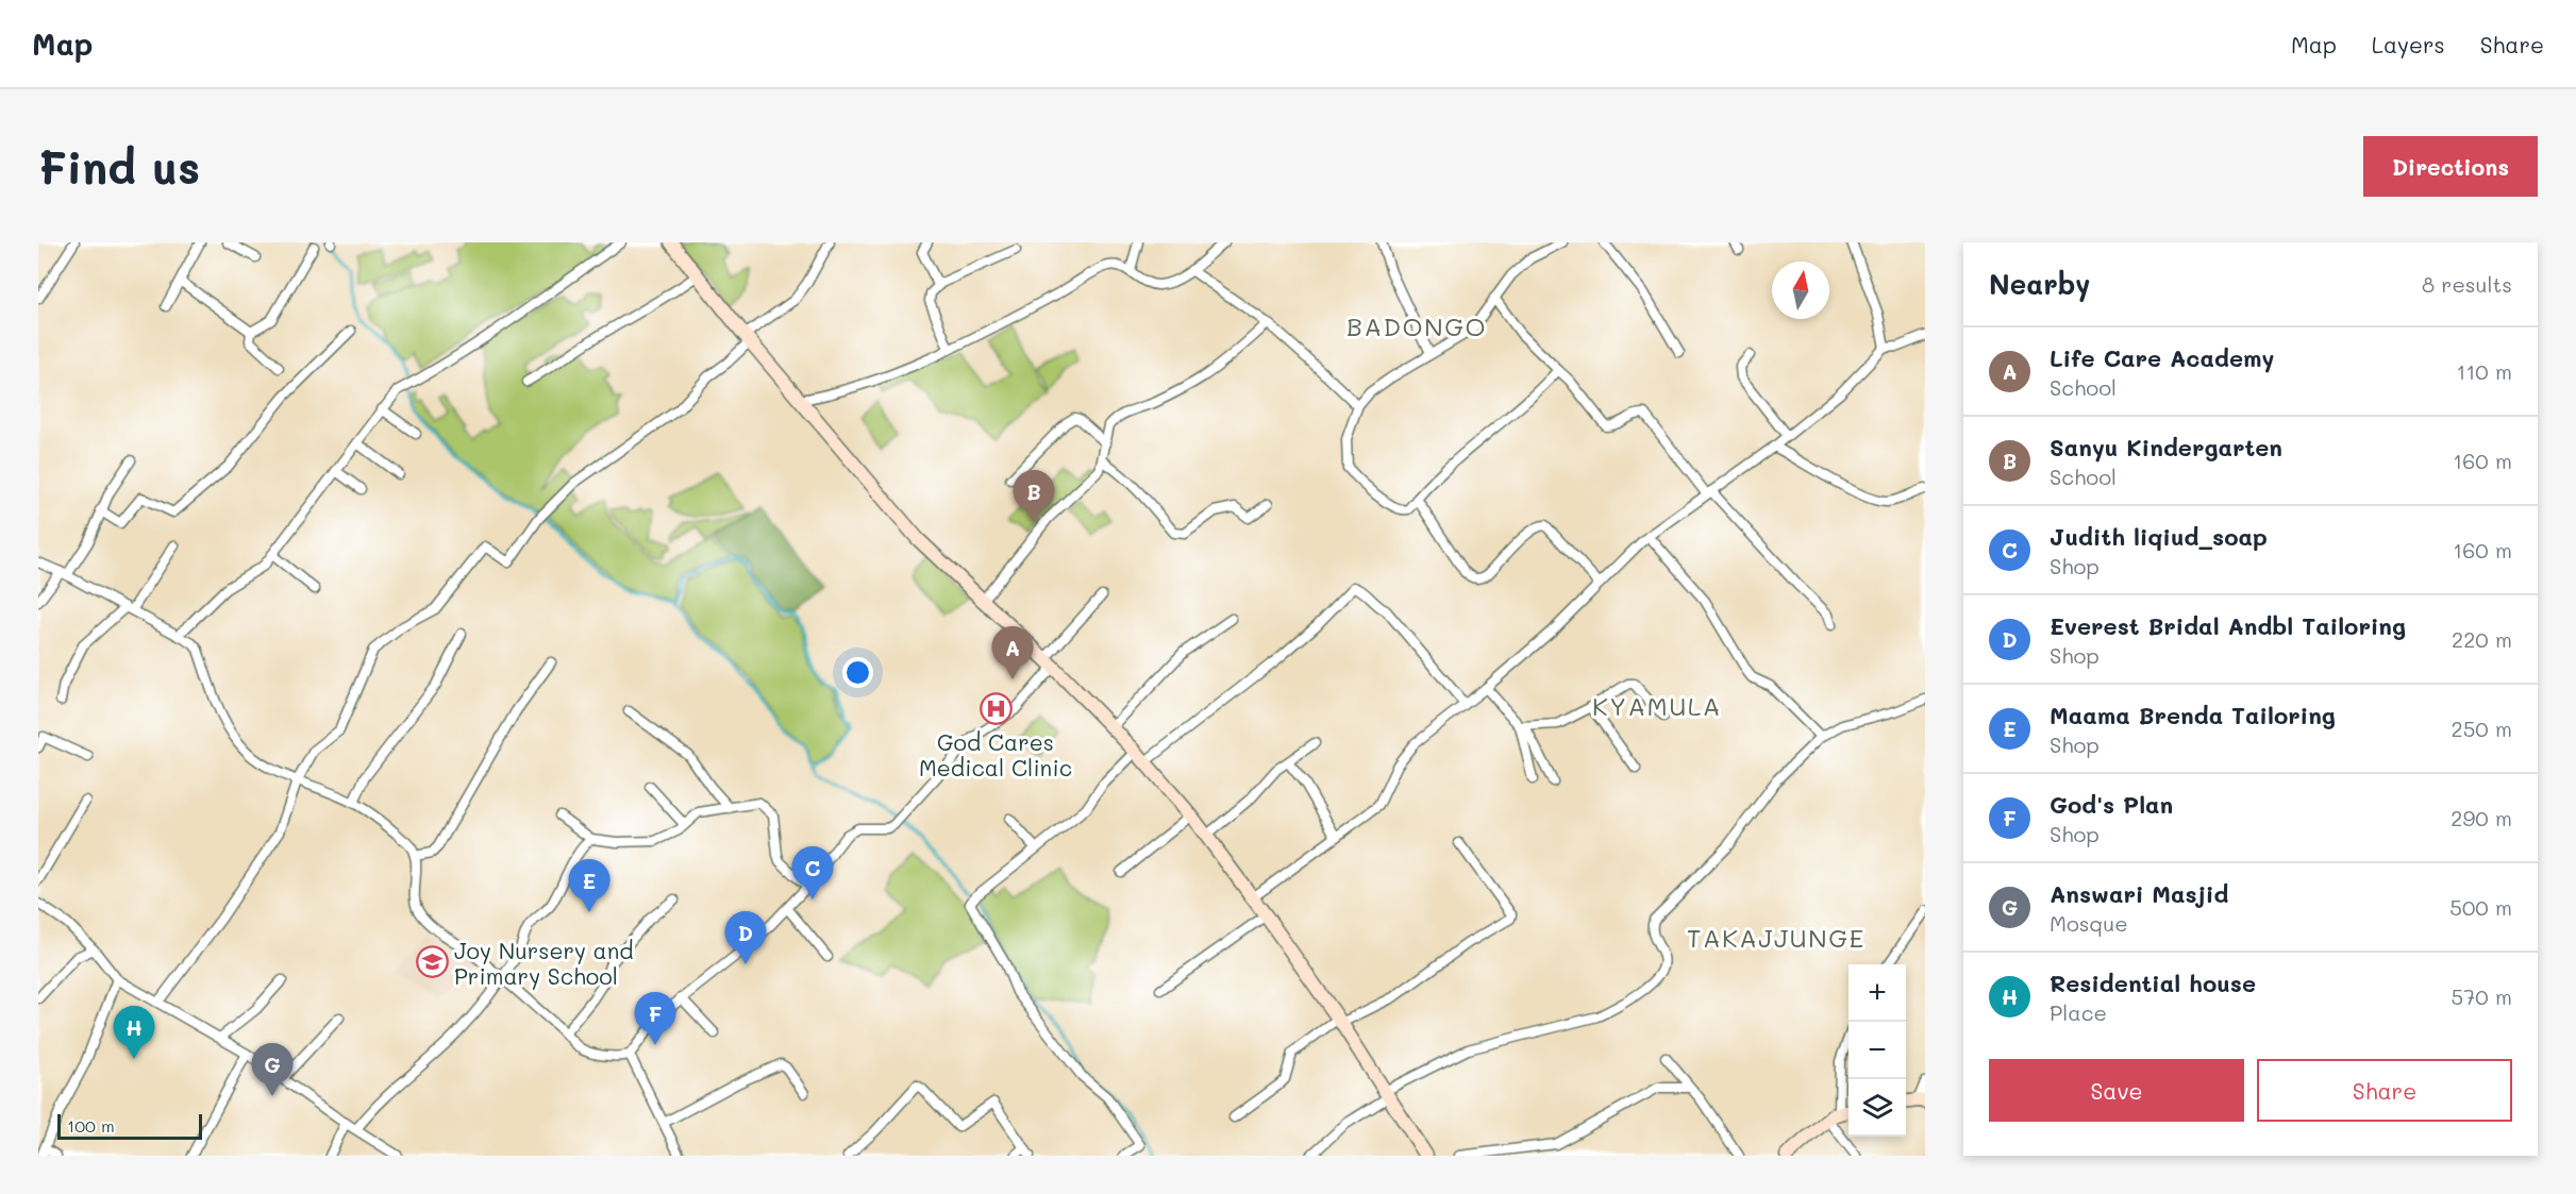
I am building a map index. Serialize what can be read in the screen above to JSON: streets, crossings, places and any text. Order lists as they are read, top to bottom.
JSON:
{
  "districts": ["BADONGO", "KYAMULA", "TAKAJJUNGE"],
  "places": {
    "hospital": ["God Cares Medical Clinic"],
    "school or university": ["Joy Nursery and Primary School"]
  },
  "scale_bar": "100 m",
  "north": "top",
  "page": {
    "header": "Map",
    "nav": ["Map", "Layers", "Share"],
    "buttons": [
      "Directions",
      ["Save", "Share"]
    ],
    "title": "Find us",
    "heading": ["Nearby", "8 results"],
    "list": [
      {
        "mark": "A",
        "name": "Life Care Academy",
        "note": "School",
        "value": "110 m"
      },
      {
        "mark": "B",
        "name": "Sanyu Kindergarten",
        "note": "School",
        "value": "160 m"
      },
      {
        "mark": "C",
        "name": "Judith liqiud_soap",
        "note": "Shop",
        "value": "160 m"
      },
      {
        "mark": "D",
        "name": "Everest Bridal Andbl Tailoring",
        "note": "Shop",
        "value": "220 m"
      },
      {
        "mark": "E",
        "name": "Maama Brenda Tailoring",
        "note": "Shop",
        "value": "250 m"
      },
      {
        "mark": "F",
        "name": "God's Plan",
        "note": "Shop",
        "value": "290 m"
      },
      {
        "mark": "G",
        "name": "Answari Masjid",
        "note": "Mosque",
        "value": "500 m"
      },
      {
        "mark": "H",
        "name": "Residential house",
        "note": "Place",
        "value": "570 m"
      }
    ],
    "pins": [
      "B",
      "A",
      "C",
      "E",
      "D",
      "F",
      "H",
      "G"
    ],
    "map_buttons": ["+", "−"],
    "scale": "100 m"
  }
}
